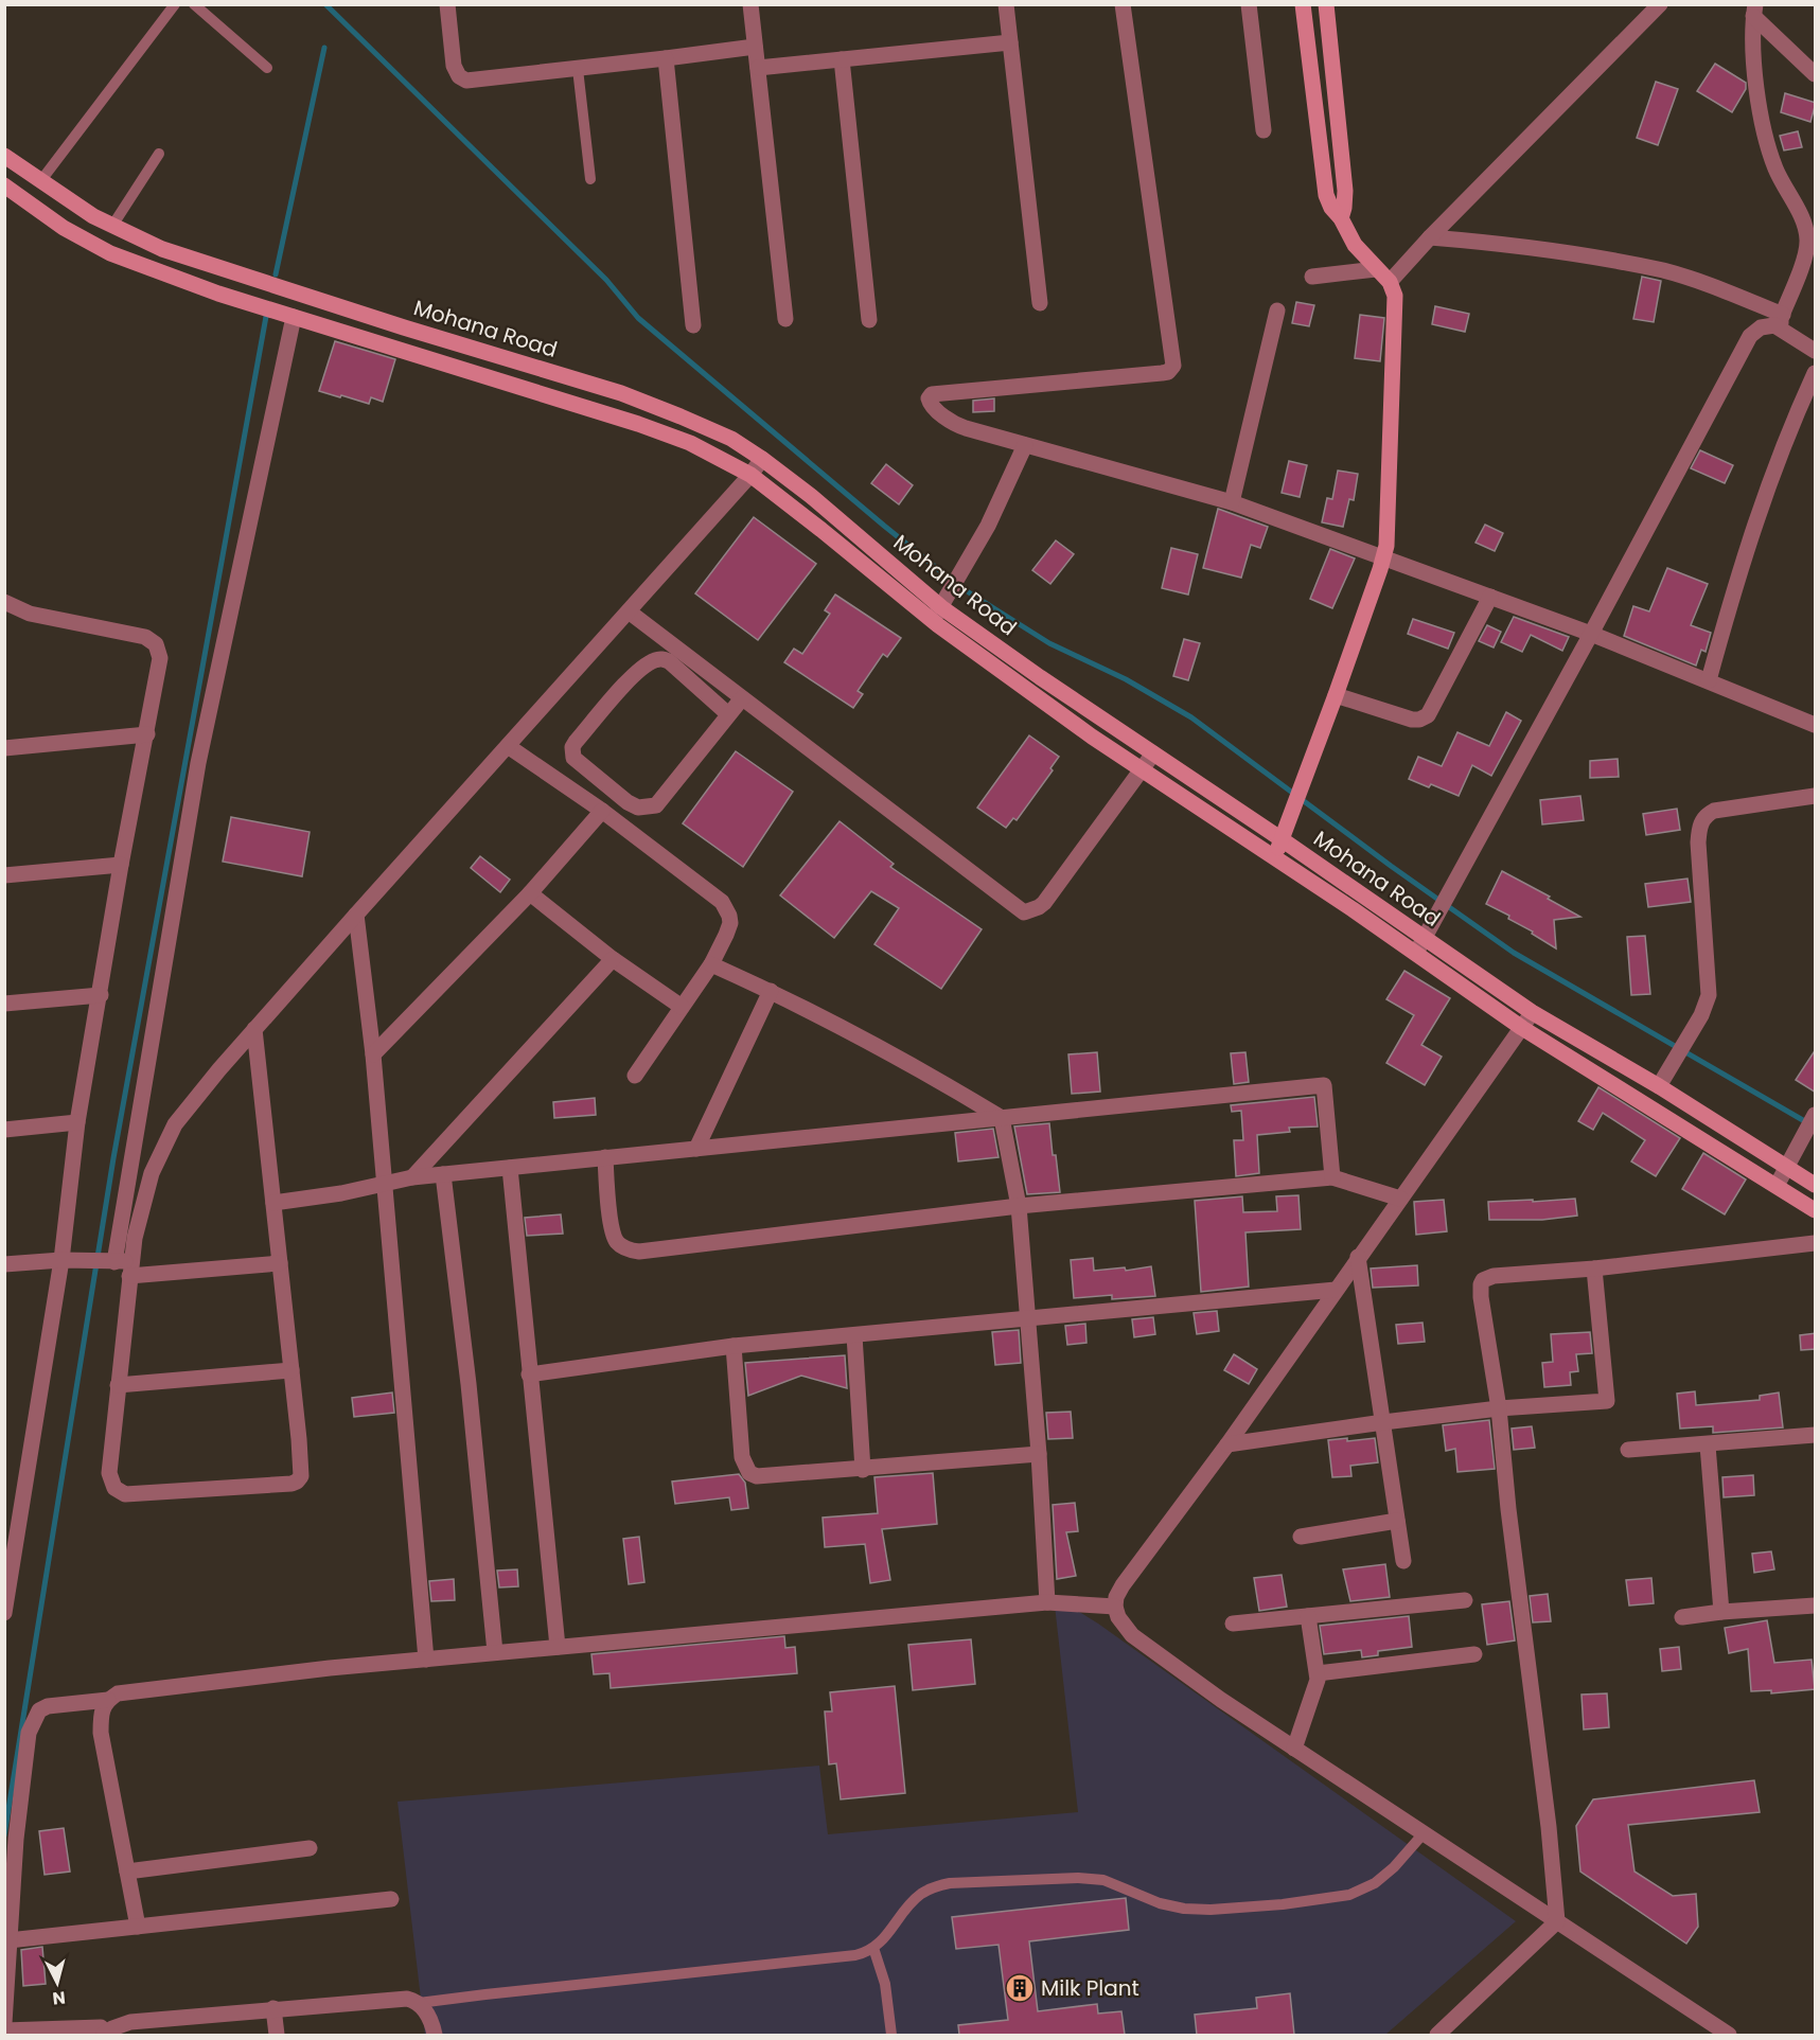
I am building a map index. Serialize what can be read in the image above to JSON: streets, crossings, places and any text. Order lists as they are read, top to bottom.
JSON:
{
  "streets": {
    "street": ["Mohana Road"]
  },
  "places": {
    "building": ["Milk Plant"]
  },
  "north": "bottom"
}
